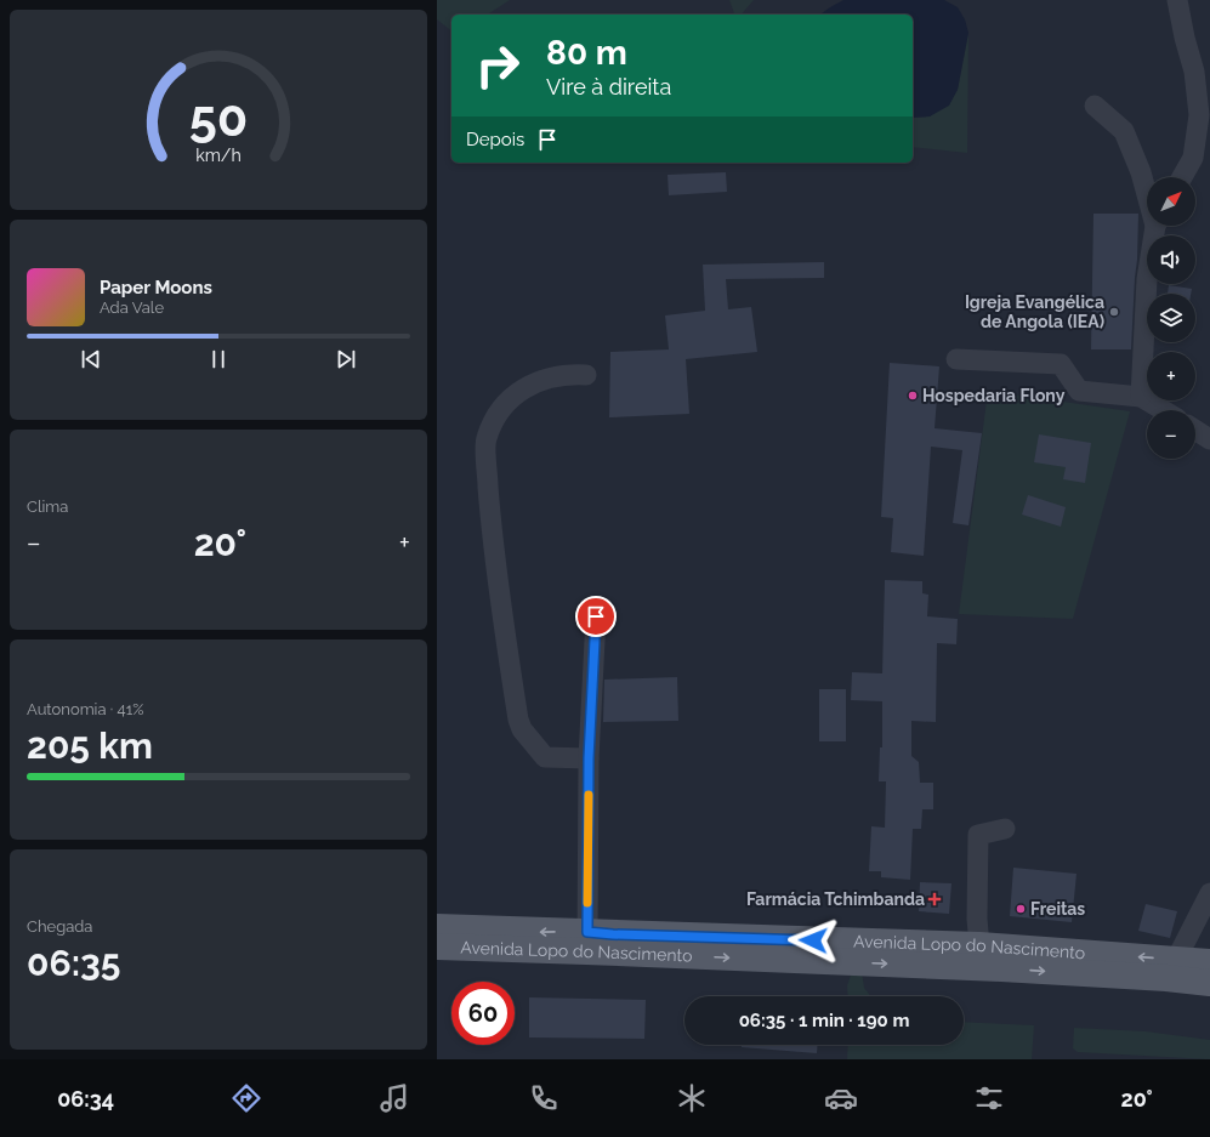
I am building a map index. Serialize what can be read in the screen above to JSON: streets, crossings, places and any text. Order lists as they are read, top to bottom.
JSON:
{
  "streets": {
    "main road": ["Avenida Lopo do Nascimento"]
  },
  "places": {
    "other": ["Igreja Evangélica de Angola (IEA)", "Hospedaria Flony", "Freitas"],
    "health": ["Farmácia Tchimbanda"]
  },
  "north": "top right",
  "page": {
    "turn": ["80 m", "Vire à direita"],
    "then": "Depois",
    "map_buttons": ["+", "−"],
    "song": ["Paper Moons", "Ada Vale"],
    "tile": [
      "Clima",
      ["Autonomia · 41%", "205 km"],
      ["Chegada", "06:35"]
    ],
    "heat": ["−", "20°", "+"],
    "limit": "60",
    "trip": "06:35 · 1 min · 190 m",
    "tabs": ["06:34", "20°"],
    "gauge": ["50", "km/h"]
  }
}
